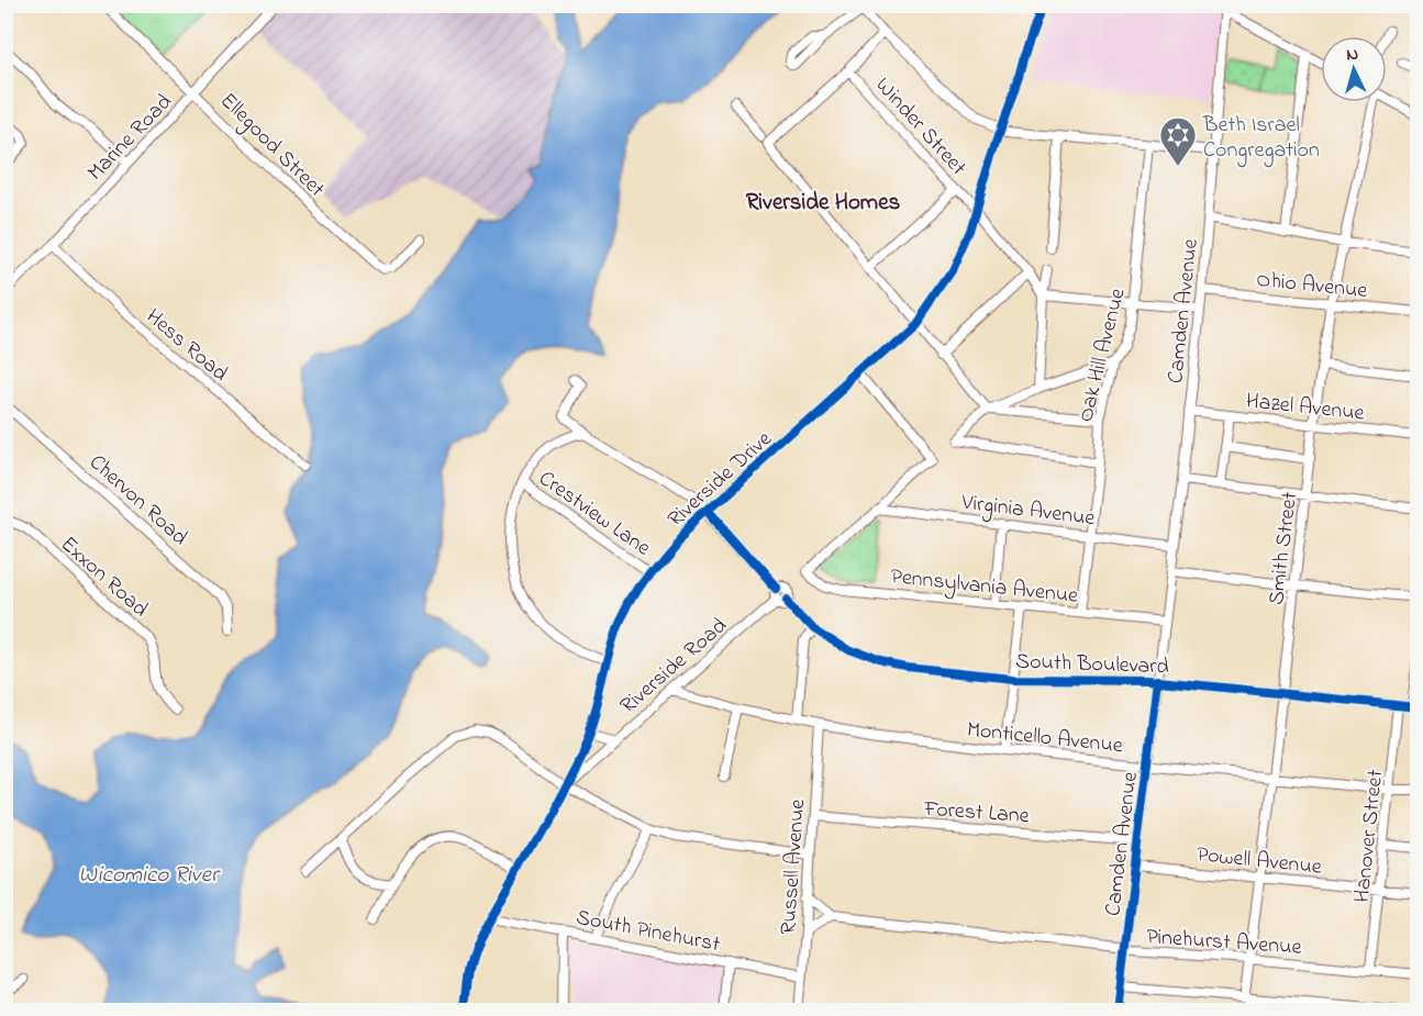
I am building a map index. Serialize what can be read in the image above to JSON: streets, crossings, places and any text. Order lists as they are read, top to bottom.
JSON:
{
  "streets": {
    "street": [
      "Winder Street",
      "Marine Road",
      "Ellegood Street",
      "Ohio Avenue",
      "Camden Avenue",
      "Hess Road",
      "Oak Hill Avenue",
      "Hazel Avenue",
      "Riverside Drive",
      "Chervon Road",
      "Virginia Avenue",
      "Crestview Lane",
      "Smith Street",
      "Exxon Road",
      "Pennsylvania Avenue",
      "South Boulevard",
      "Riverside Road",
      "Monticello Avenue",
      "Forest Lane",
      "Hanover Street",
      "Powell Avenue",
      "Russell Avenue",
      "South Pinehurst",
      "Pinehurst Avenue"
    ]
  },
  "crossings": [
    ["Winder Street", "Riverside Drive"],
    ["Marine Road", "Ellegood Street"],
    ["Marine Road", "Hess Road"],
    ["Ohio Avenue", "Camden Avenue"],
    ["Ohio Avenue", "Smith Street"],
    ["Camden Avenue", "Hazel Avenue"],
    ["Camden Avenue", "Virginia Avenue"],
    ["Camden Avenue", "Pennsylvania Avenue"],
    ["Camden Avenue", "South Boulevard"],
    ["Camden Avenue", "Monticello Avenue"],
    ["Camden Avenue", "Forest Lane"],
    ["Camden Avenue", "Powell Avenue"],
    ["Camden Avenue", "Pinehurst Avenue"],
    ["Oak Hill Avenue", "Virginia Avenue"],
    ["Oak Hill Avenue", "Pennsylvania Avenue"],
    ["Hazel Avenue", "Smith Street"],
    ["Riverside Drive", "Crestview Lane"],
    ["Riverside Drive", "Riverside Road"],
    ["Riverside Drive", "South Pinehurst"],
    ["Virginia Avenue", "Pennsylvania Avenue"],
    ["Smith Street", "South Boulevard"],
    ["Smith Street", "Monticello Avenue"],
    ["Smith Street", "Powell Avenue"],
    ["Smith Street", "Pinehurst Avenue"],
    ["South Boulevard", "Riverside Road"],
    ["South Boulevard", "Hanover Street"],
    ["Riverside Road", "Monticello Avenue"],
    ["Monticello Avenue", "Hanover Street"],
    ["Monticello Avenue", "Russell Avenue"],
    ["Forest Lane", "Russell Avenue"],
    ["Hanover Street", "Powell Avenue"],
    ["Hanover Street", "Pinehurst Avenue"],
    ["Russell Avenue", "South Pinehurst"]
  ],
  "districts": ["Riverside Homes"],
  "water": ["Wicomico River"],
  "places": {
    "synagogue": ["Beth Israel Congregation"]
  },
  "north": "top"
}
